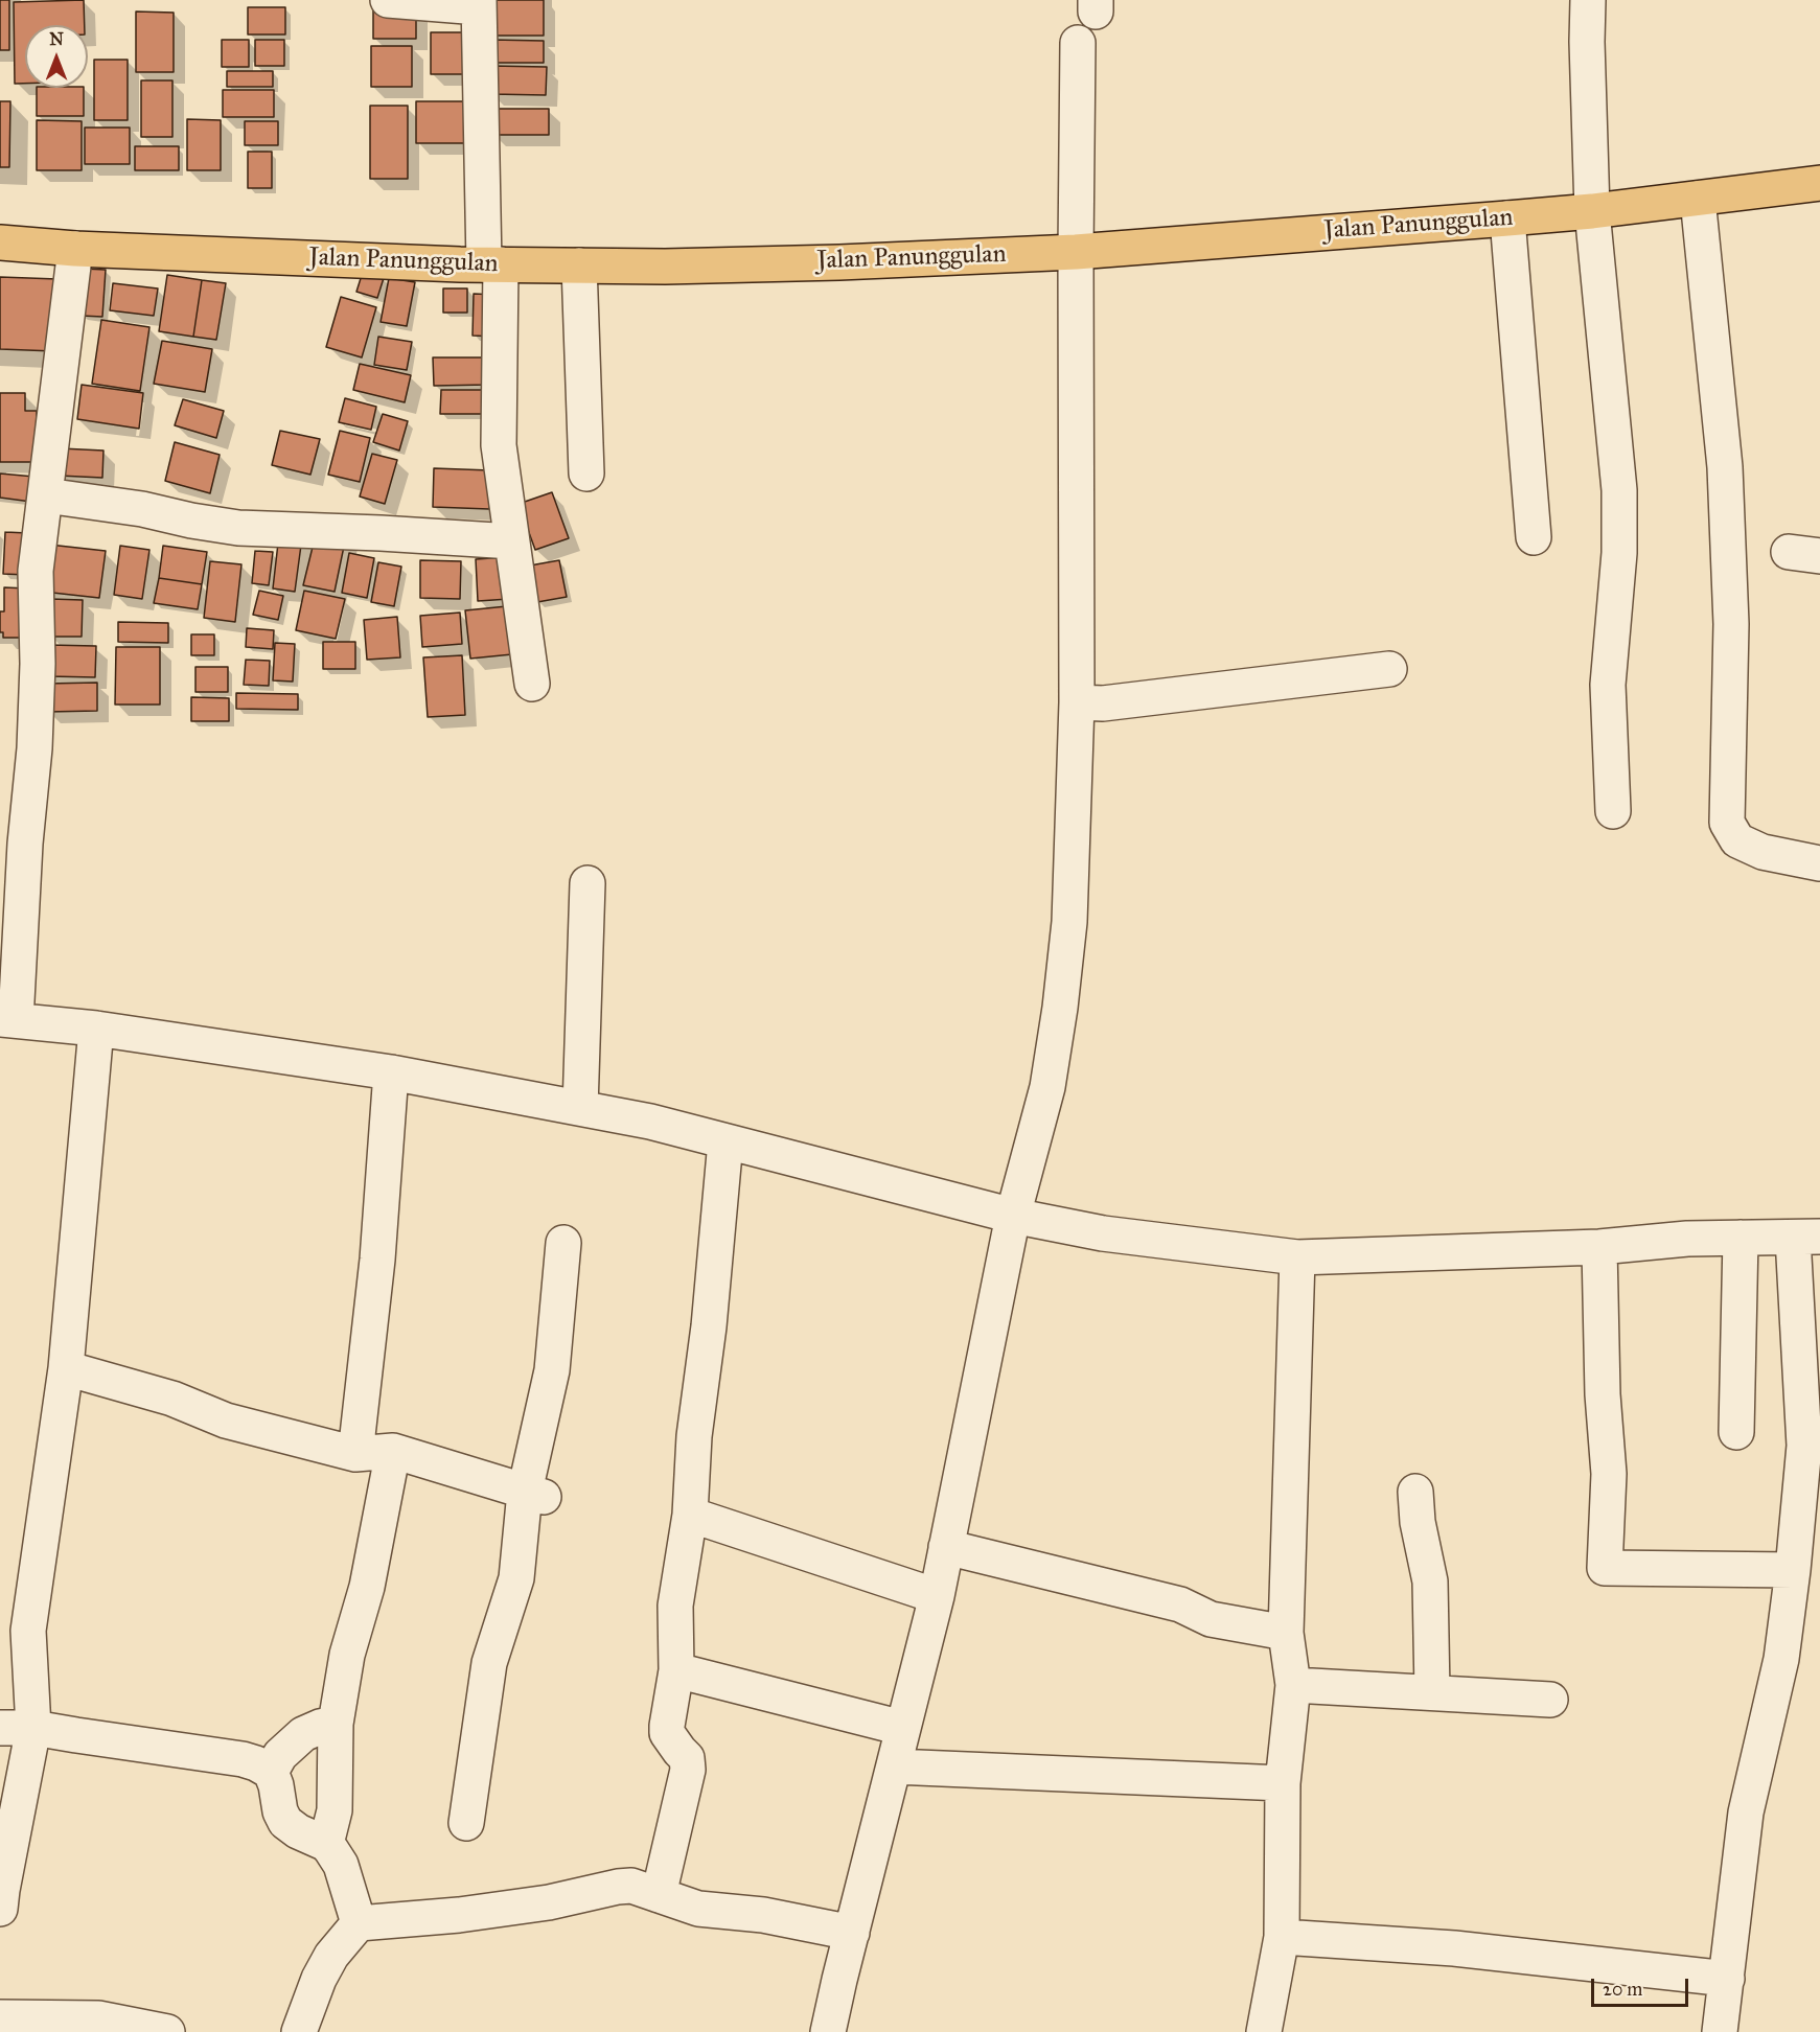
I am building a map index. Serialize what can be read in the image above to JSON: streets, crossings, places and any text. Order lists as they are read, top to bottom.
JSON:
{
  "streets": {
    "main road": ["Jalan Panunggulan"]
  },
  "scale_bar": "20 m",
  "north": "top"
}
